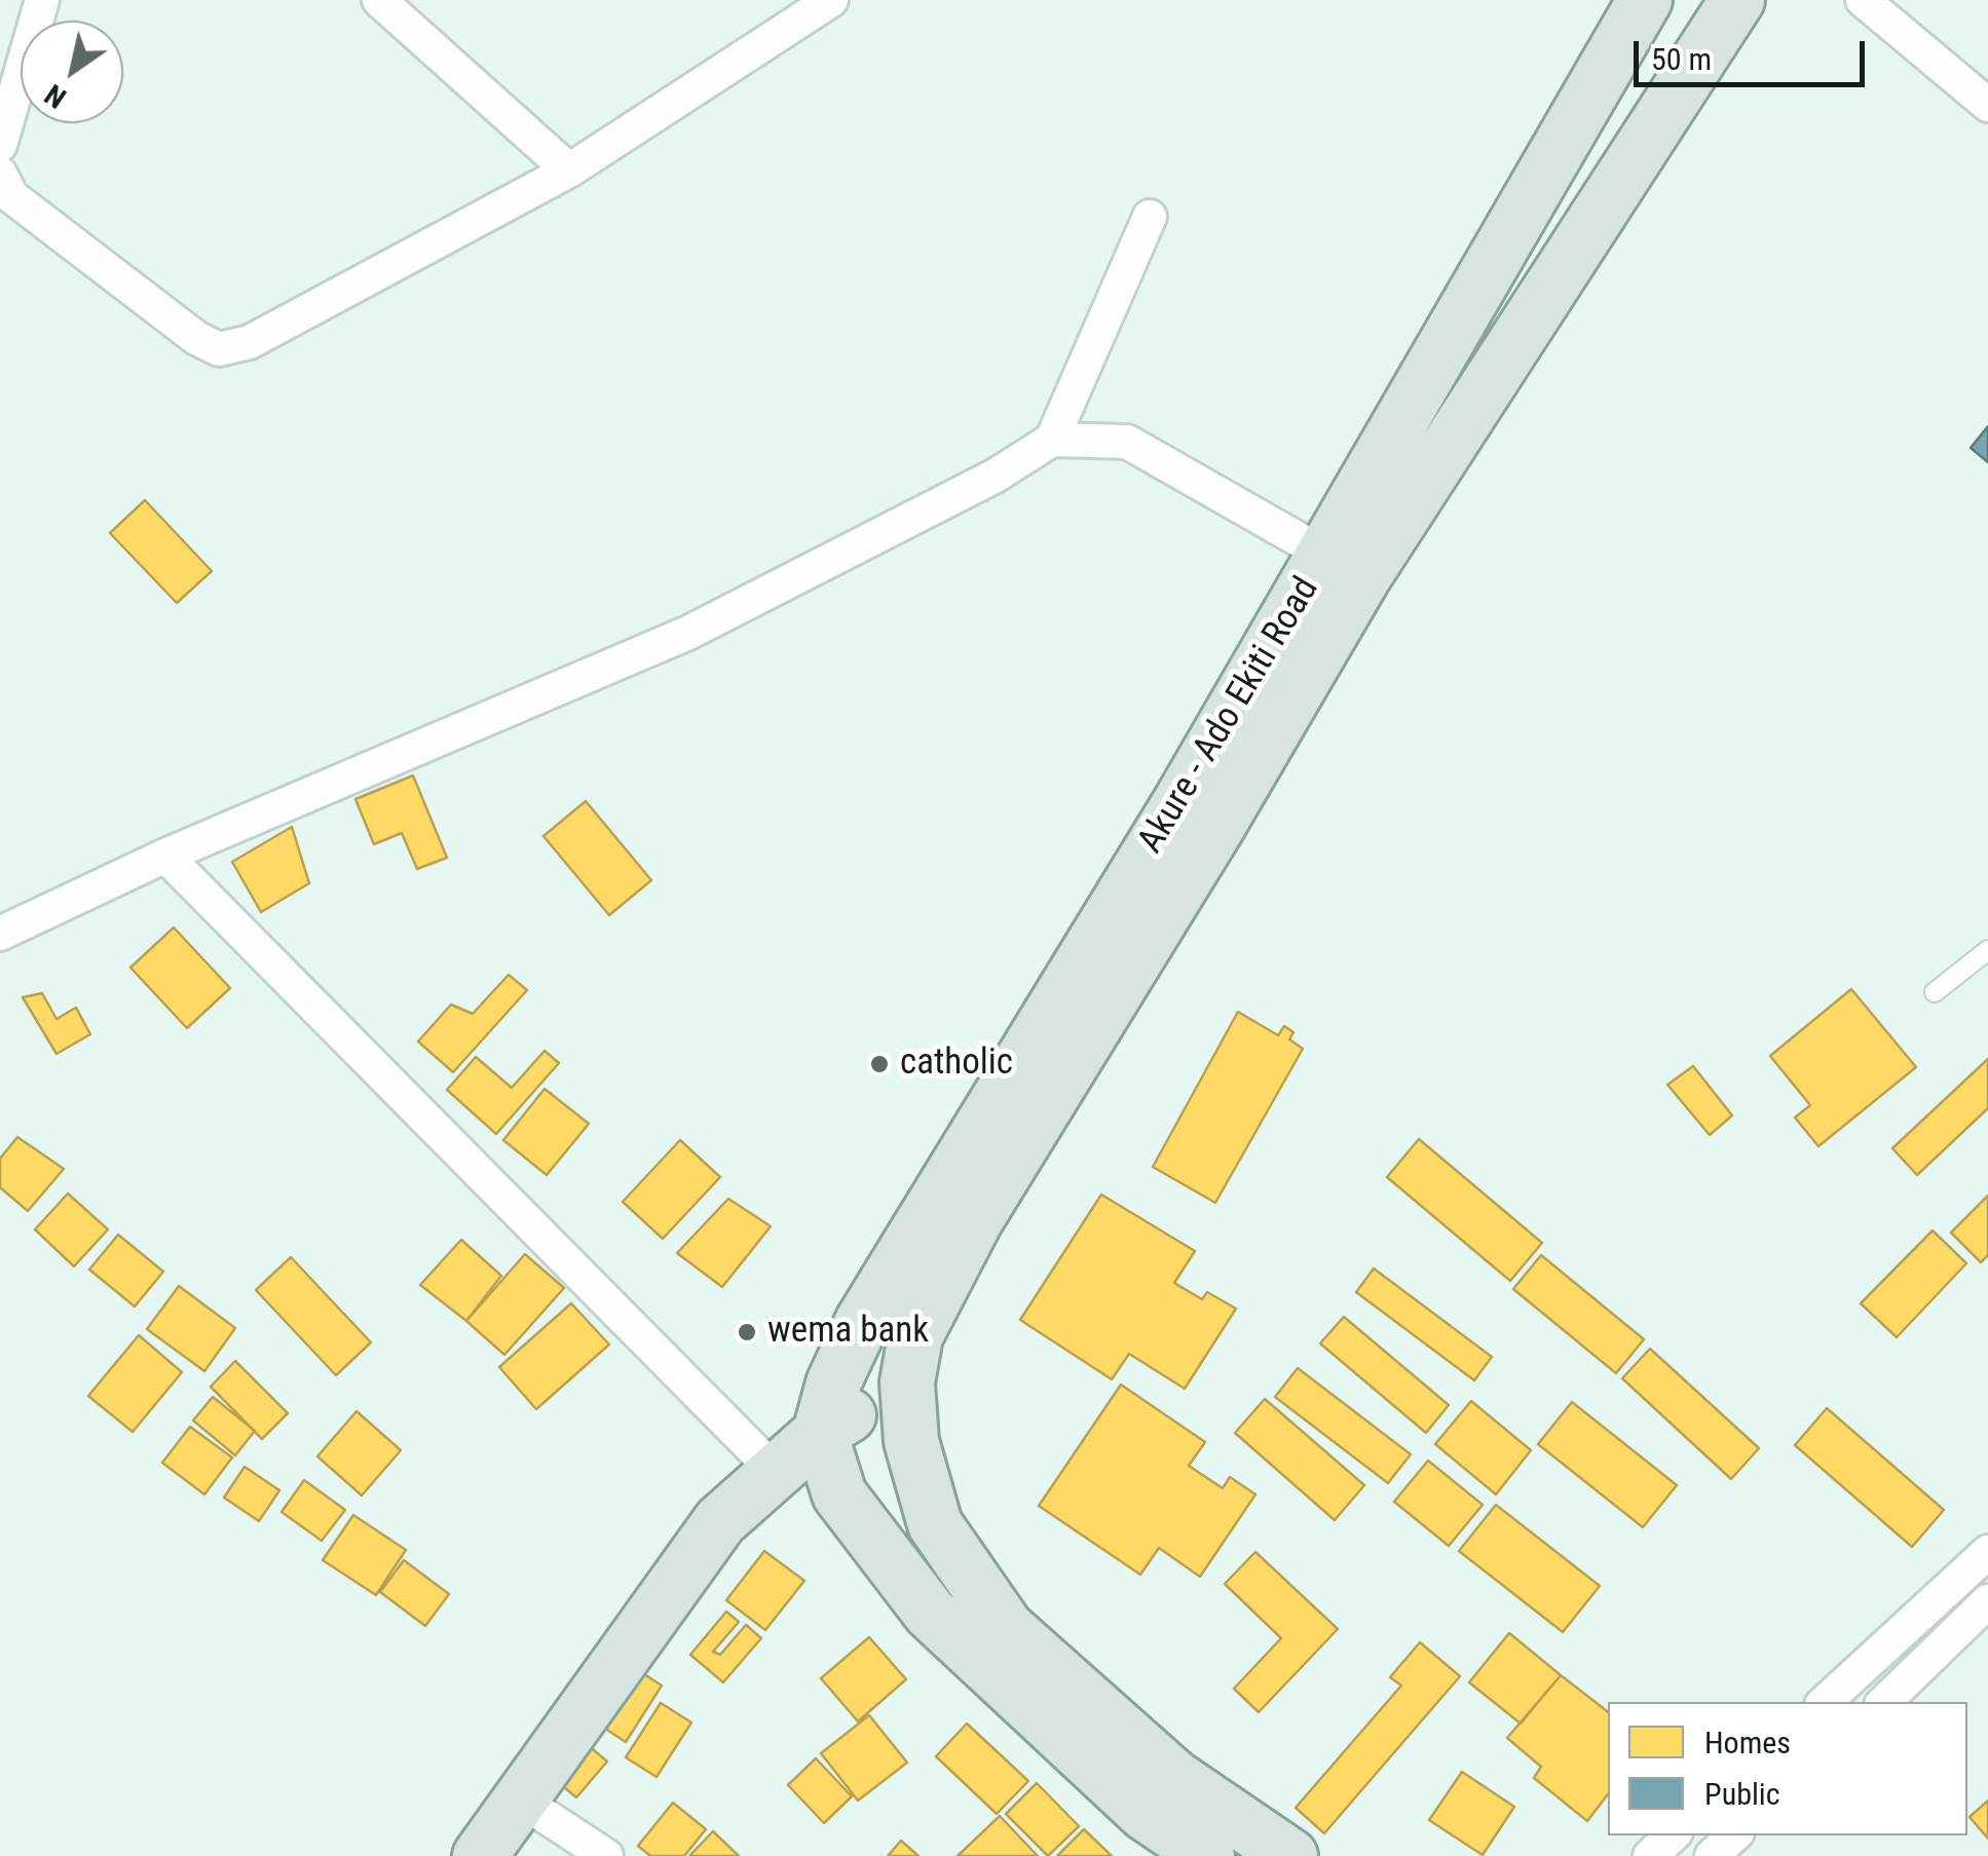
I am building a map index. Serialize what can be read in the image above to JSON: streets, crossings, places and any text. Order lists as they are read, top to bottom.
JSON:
{
  "streets": {
    "main road": ["Akure - Ado Ekiti Road"]
  },
  "places": ["catholic", "wema bank"],
  "legend": ["Homes", "Public"],
  "scale_bar": "50 m",
  "north": "bottom left"
}
